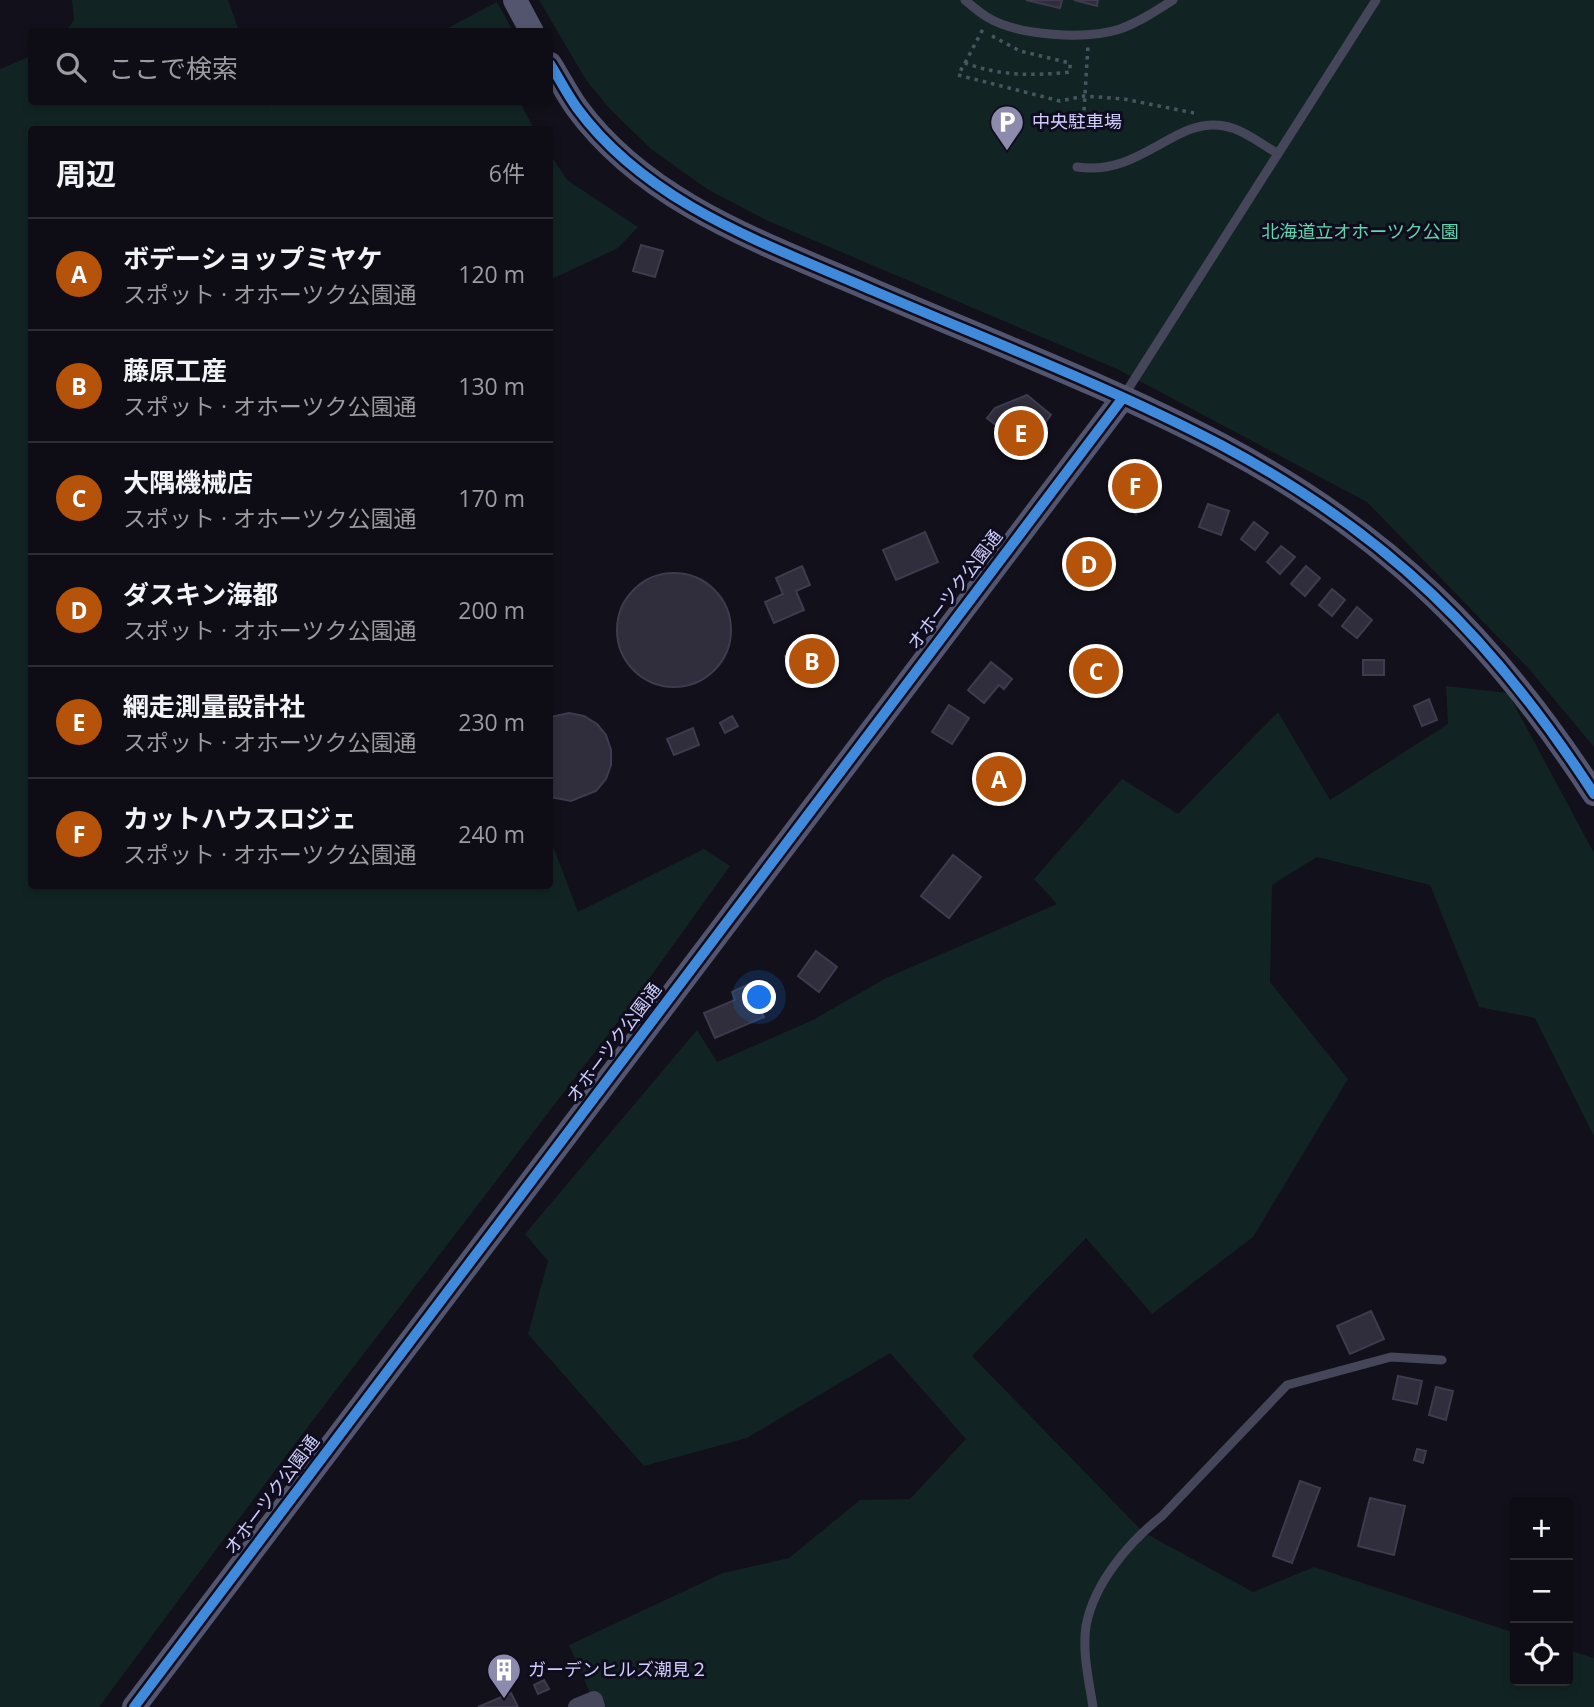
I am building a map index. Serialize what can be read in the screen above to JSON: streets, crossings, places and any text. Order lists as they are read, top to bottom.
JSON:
{
  "streets": {
    "street": ["オホーツク公園通"]
  },
  "parks": ["北海道立オホーツク公園"],
  "places": {
    "parking": ["中央駐車場"],
    "building": ["ガーデンヒルズ潮見２"]
  },
  "page": {
    "search": "ここで検索",
    "heading": ["周辺", "6件"],
    "list": [
      {
        "mark": "A",
        "name": "ボデーショップミヤケ",
        "note": "スポット · オホーツク公園通",
        "value": "120 m"
      },
      {
        "mark": "B",
        "name": "藤原工産",
        "note": "スポット · オホーツク公園通",
        "value": "130 m"
      },
      {
        "mark": "C",
        "name": "大隅機械店",
        "note": "スポット · オホーツク公園通",
        "value": "170 m"
      },
      {
        "mark": "D",
        "name": "ダスキン海都",
        "note": "スポット · オホーツク公園通",
        "value": "200 m"
      },
      {
        "mark": "E",
        "name": "網走測量設計社",
        "note": "スポット · オホーツク公園通",
        "value": "230 m"
      },
      {
        "mark": "F",
        "name": "カットハウスロジェ",
        "note": "スポット · オホーツク公園通",
        "value": "240 m"
      }
    ],
    "pins": [
      "E",
      "F",
      "D",
      "B",
      "C",
      "A"
    ],
    "map_buttons": ["+", "−"]
  }
}
